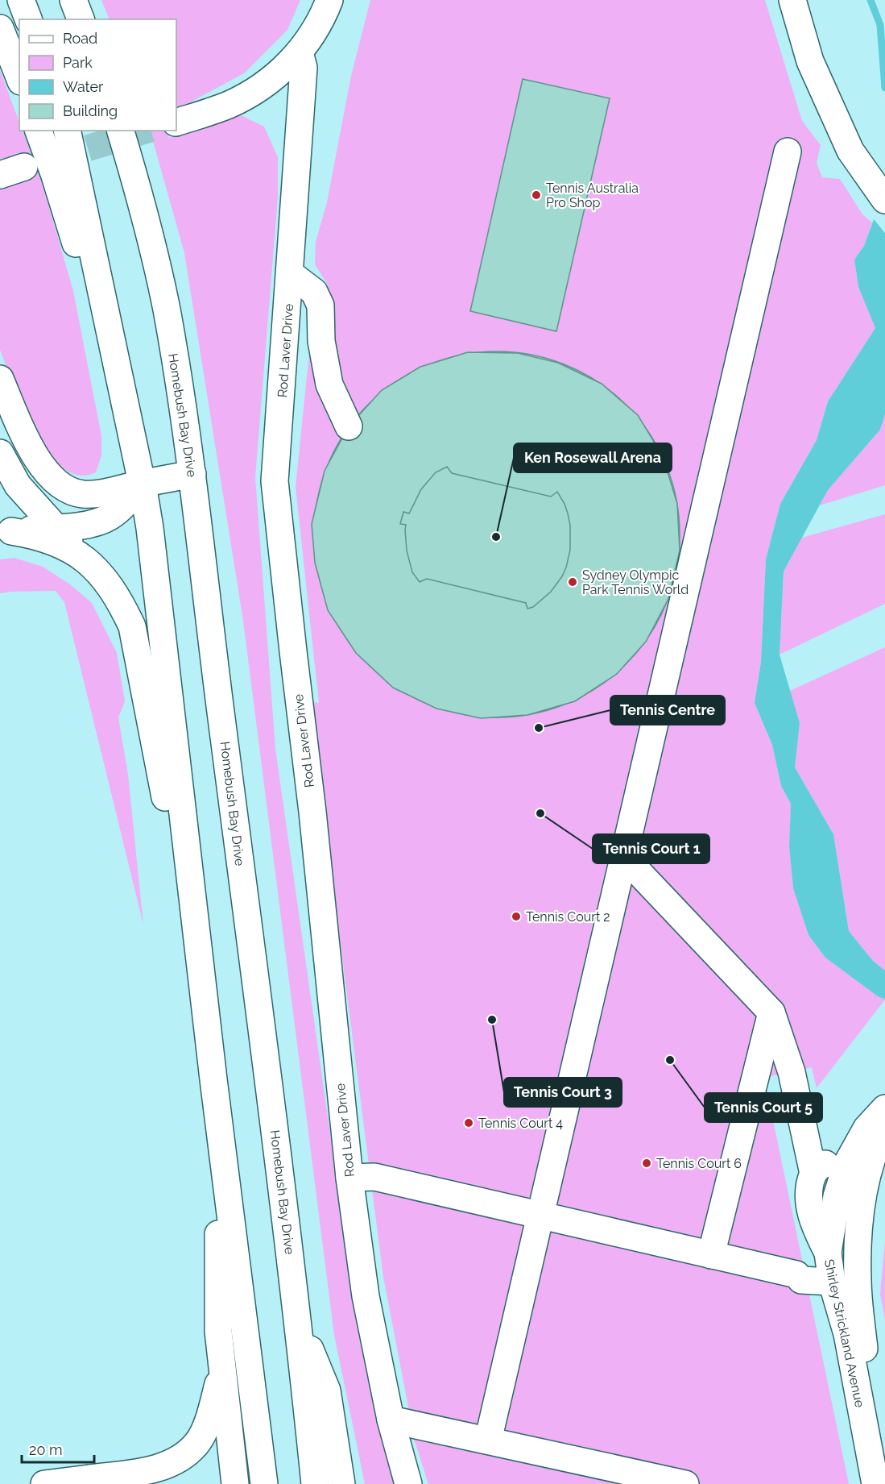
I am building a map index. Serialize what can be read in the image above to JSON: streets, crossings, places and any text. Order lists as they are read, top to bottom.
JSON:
{
  "streets": {
    "main road": ["Rod Laver Drive", "Homebush Bay Drive", "Shirley Strickland Avenue"]
  },
  "places": [
    "Tennis Australia Pro Shop",
    "Ken Rosewall Arena",
    "Sydney Olympic Park Tennis World",
    "Tennis Centre",
    "Tennis Court 1",
    "Tennis Court 2",
    "Tennis Court 3",
    "Tennis Court 5",
    "Tennis Court 4",
    "Tennis Court 6"
  ],
  "legend": [
    "Road",
    "Park",
    "Water",
    "Building"
  ],
  "scale_bar": "20 m"
}
